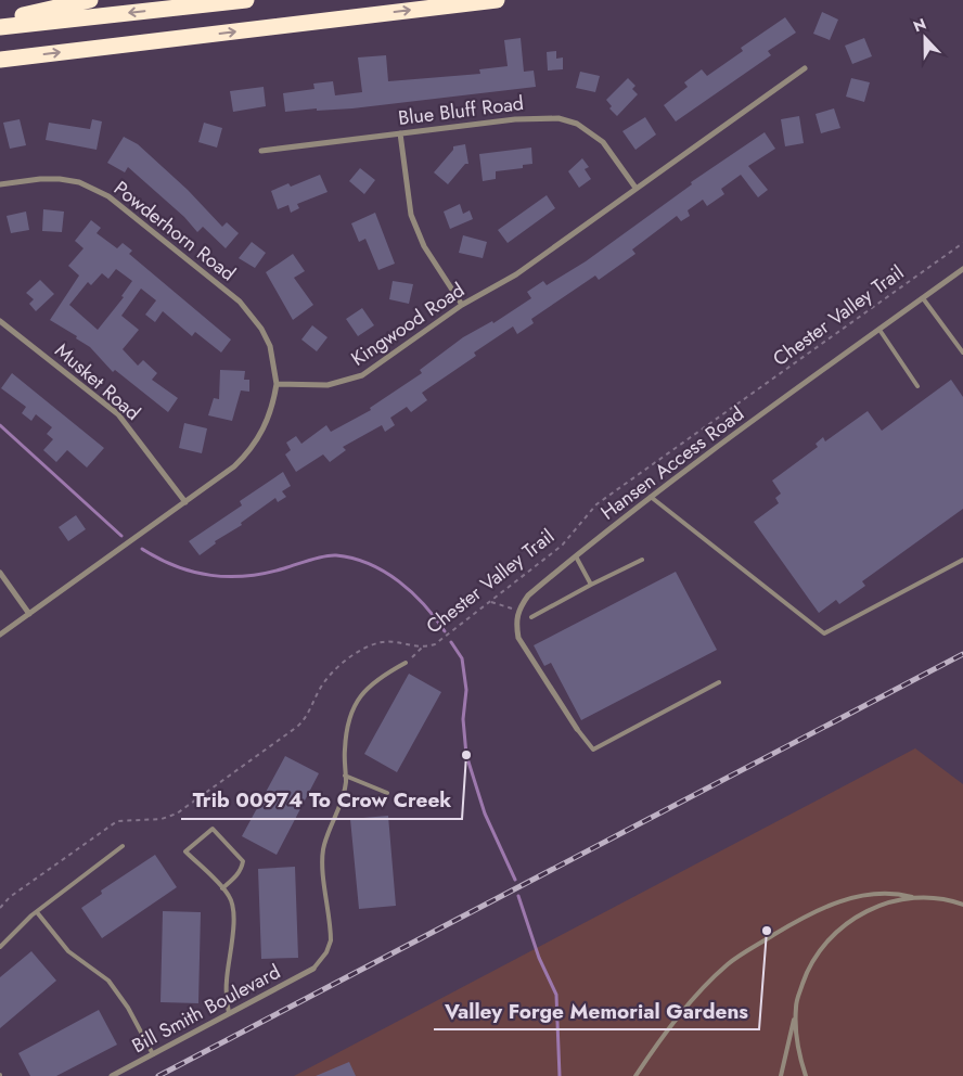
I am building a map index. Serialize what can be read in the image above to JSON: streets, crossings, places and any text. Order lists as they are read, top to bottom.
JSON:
{
  "streets": {
    "street": [
      "Blue Bluff Road",
      "Powderhorn Road",
      "Kingwood Road",
      "Musket Road",
      "Hansen Access Road",
      "Bill Smith Boulevard"
    ],
    "path": ["Chester Valley Trail"]
  },
  "crossings": [
    ["Blue Bluff Road", "Kingwood Road"],
    ["Powderhorn Road", "Kingwood Road"]
  ],
  "places": ["Trib 00974 To Crow Creek", "Valley Forge Memorial Gardens"],
  "north": "top"
}
